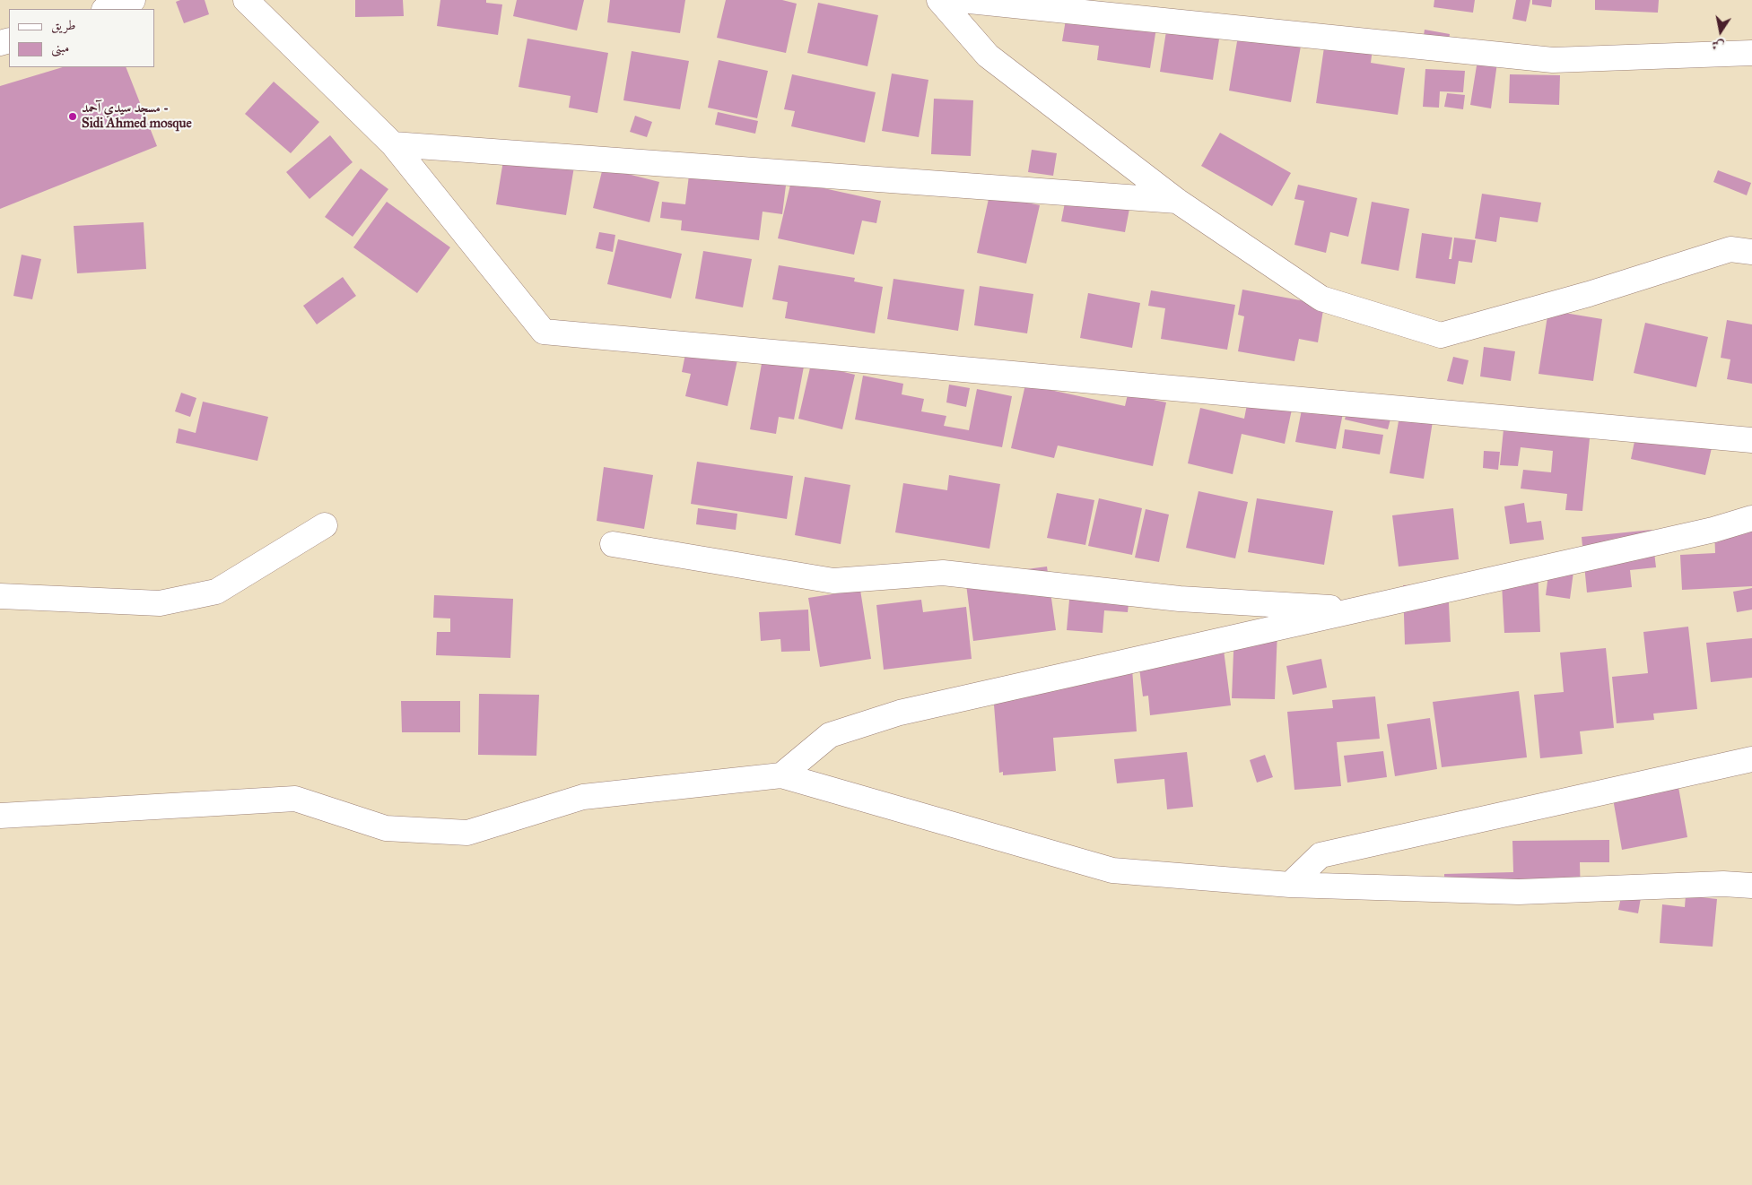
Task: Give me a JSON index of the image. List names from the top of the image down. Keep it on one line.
{"places":["مسجد سيدي آحمد - Sidi Ahmed mosque"],"legend":["طريق","مبنى"],"north":"bottom"}
